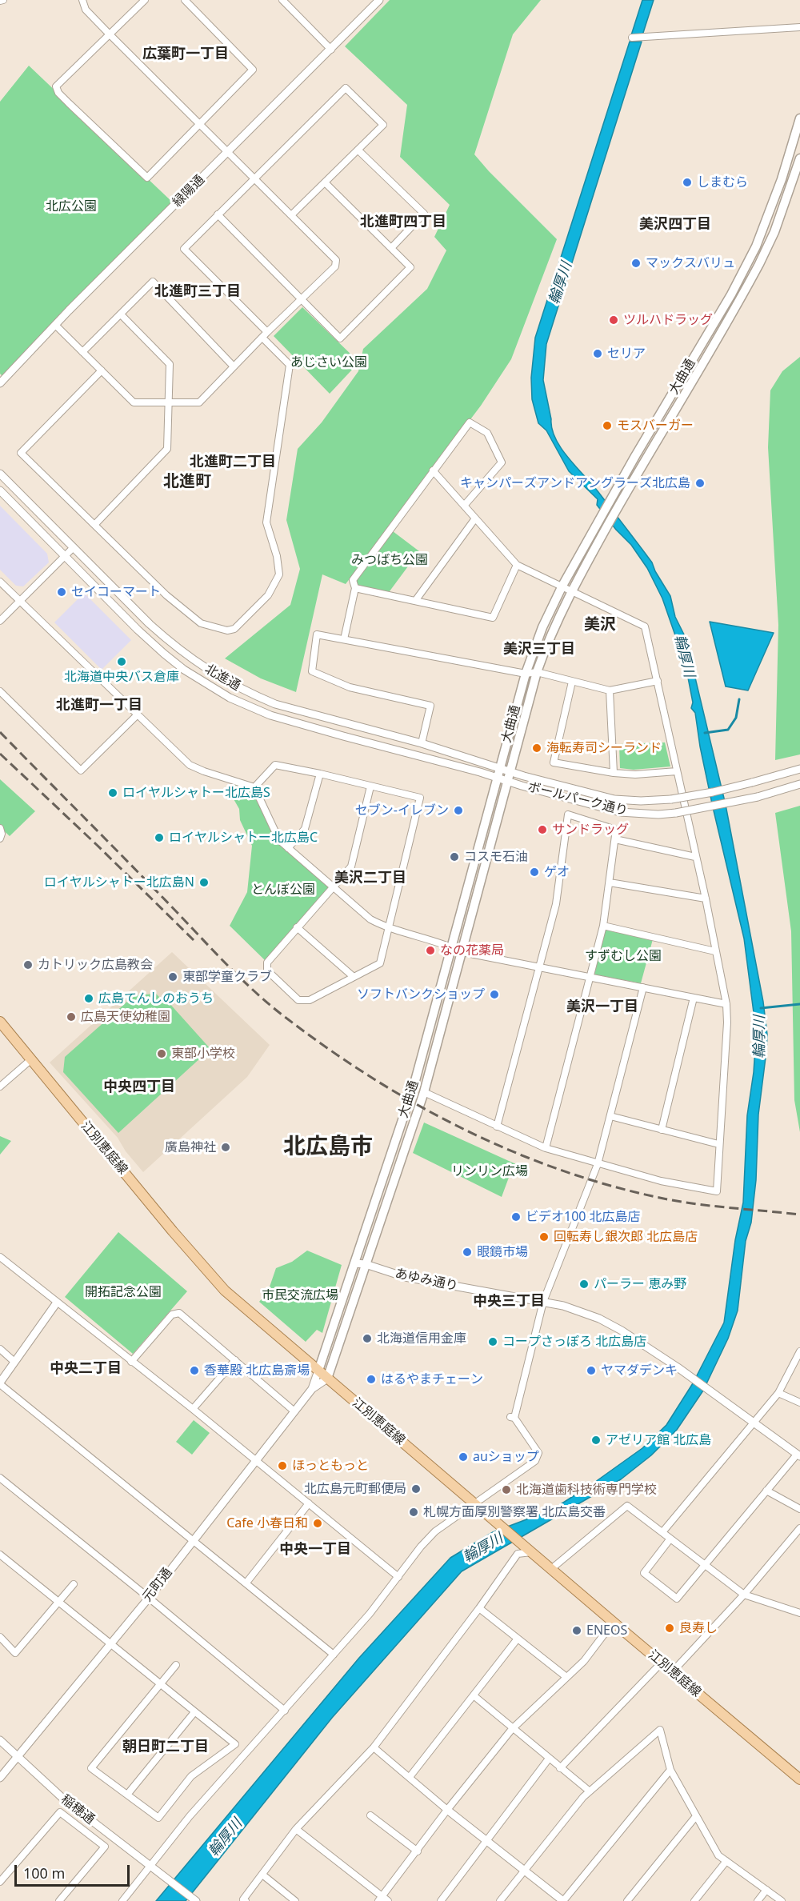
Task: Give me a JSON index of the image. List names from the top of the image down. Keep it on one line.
{"streets":{"main road":["大曲通","江別恵庭線"],"street":["緑陽通","北進通","ボールパーク通り","あゆみ通り","元町通","稲穂通"]},"crossings":[["大曲通","北進通"],["大曲通","ボールパーク通り"],["大曲通","江別恵庭線"],["大曲通","あゆみ通り"],["北進通","ボールパーク通り"],["元町通","稲穂通"]],"districts":["広葉町一丁目","北進町四丁目","美沢四丁目","北進町三丁目","北進町二丁目","北進町","美沢","美沢三丁目","北進町一丁目","美沢二丁目","美沢一丁目","中央四丁目","北広島市","中央三丁目","中央二丁目","中央一丁目","朝日町二丁目"],"water":["輪厚川"],"parks":["北広公園","あじさい公園","みつばち公園","とんぼ公園","すずむし公園","リンリン広場","開拓記念公園","市民交流広場"],"places":["しまむら","マックスバリュ","ツルハドラッグ","セリア","モスバーガー","キャンパーズアンドアングラーズ北広島","セイコーマート","北海道中央バス倉庫","海転寿司シーランド","ロイヤルシャトー北広島S","セブン-イレブン","サンドラッグ","ロイヤルシャトー北広島C","コスモ石油","ゲオ","ロイヤルシャトー北広島N","なの花薬局","カトリック広島教会","東部学童クラブ","ソフトバンクショップ","広島てんしのおうち","広島天使幼稚園","東部小学校","廣島神社","ビデオ100 北広島店","回転寿し銀次郎 北広島店","眼鏡市場","パーラー 恵み野","北海道信用金庫","コープさっぽろ 北広島店","香華殿 北広島斎場","ヤマダデンキ","はるやまチェーン","アゼリア館 北広島","auショップ","ほっともっと","北広島元町郵便局","北海道歯科技術専門学校","札幌方面厚別警察署 北広島交番","Cafe 小春日和","良寿し","ENEOS"],"scale_bar":"100 m"}
